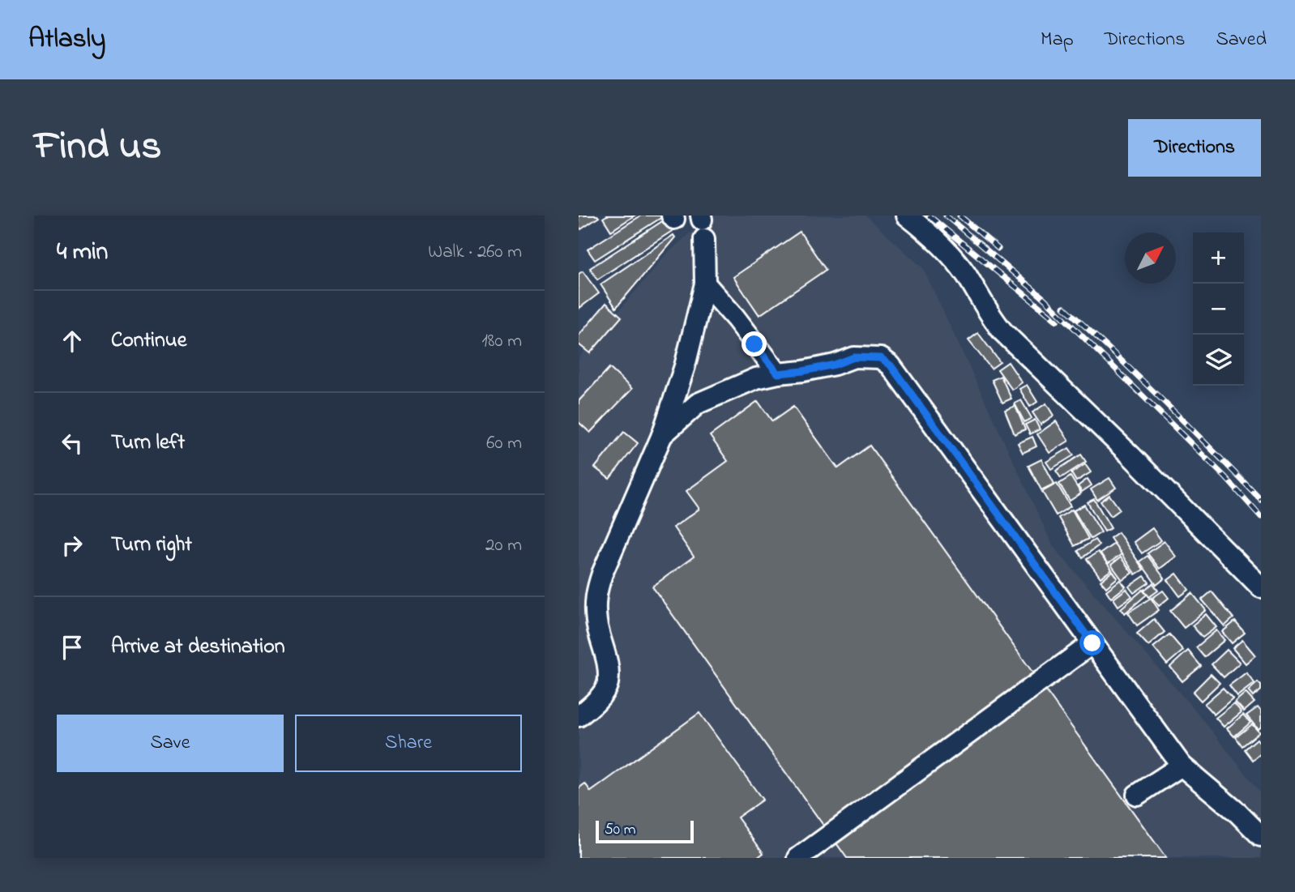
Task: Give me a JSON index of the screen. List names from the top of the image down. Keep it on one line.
{"scale_bar":"50 m","north":"top right","page":{"header":"Atlasly","nav":["Map","Directions","Saved"],"title":"Find us","buttons":["Directions",["Save","Share"]],"heading":["4 min","Walk · 260 m"],"map_buttons":["+","−"],"list":[["Continue","180 m"],["Turn left","60 m"],["Turn right","20 m"],"Arrive at destination"],"scale":"50 m"}}
